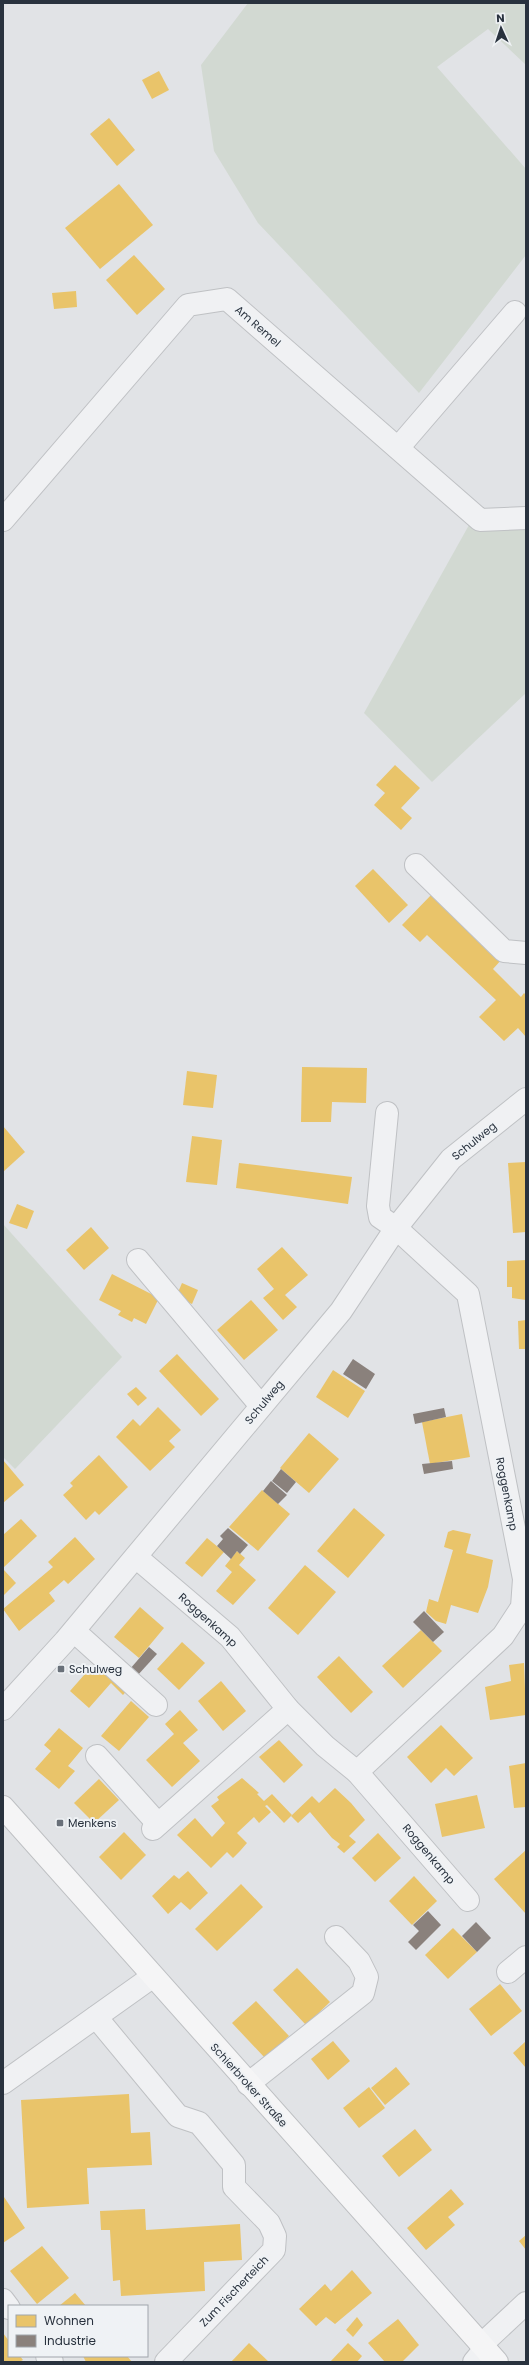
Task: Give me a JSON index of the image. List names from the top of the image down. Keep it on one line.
{"streets":{"main road":["Schierbroker Straße"],"street":["Am Remel","Schulweg","Roggenkamp","Zum Fischerteich"]},"crossings":[["Schulweg","Roggenkamp"]],"places":{"transit":["Schulweg","Menkens"]},"legend":["Wohnen","Industrie"],"north":"top"}
